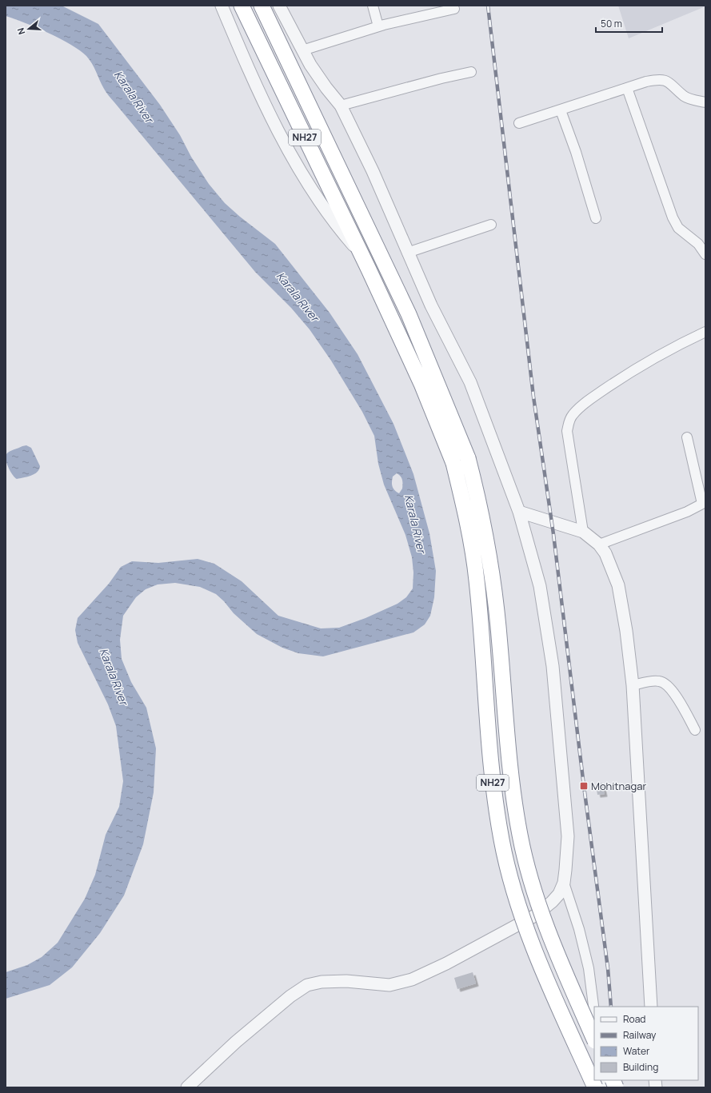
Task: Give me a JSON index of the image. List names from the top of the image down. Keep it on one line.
{"streets":{"highway":["NH27"]},"water":["Karala River"],"places":{"transit":["Mohitnagar"]},"legend":["Road","Railway","Water","Building"],"scale_bar":"50 m","north":"left"}
